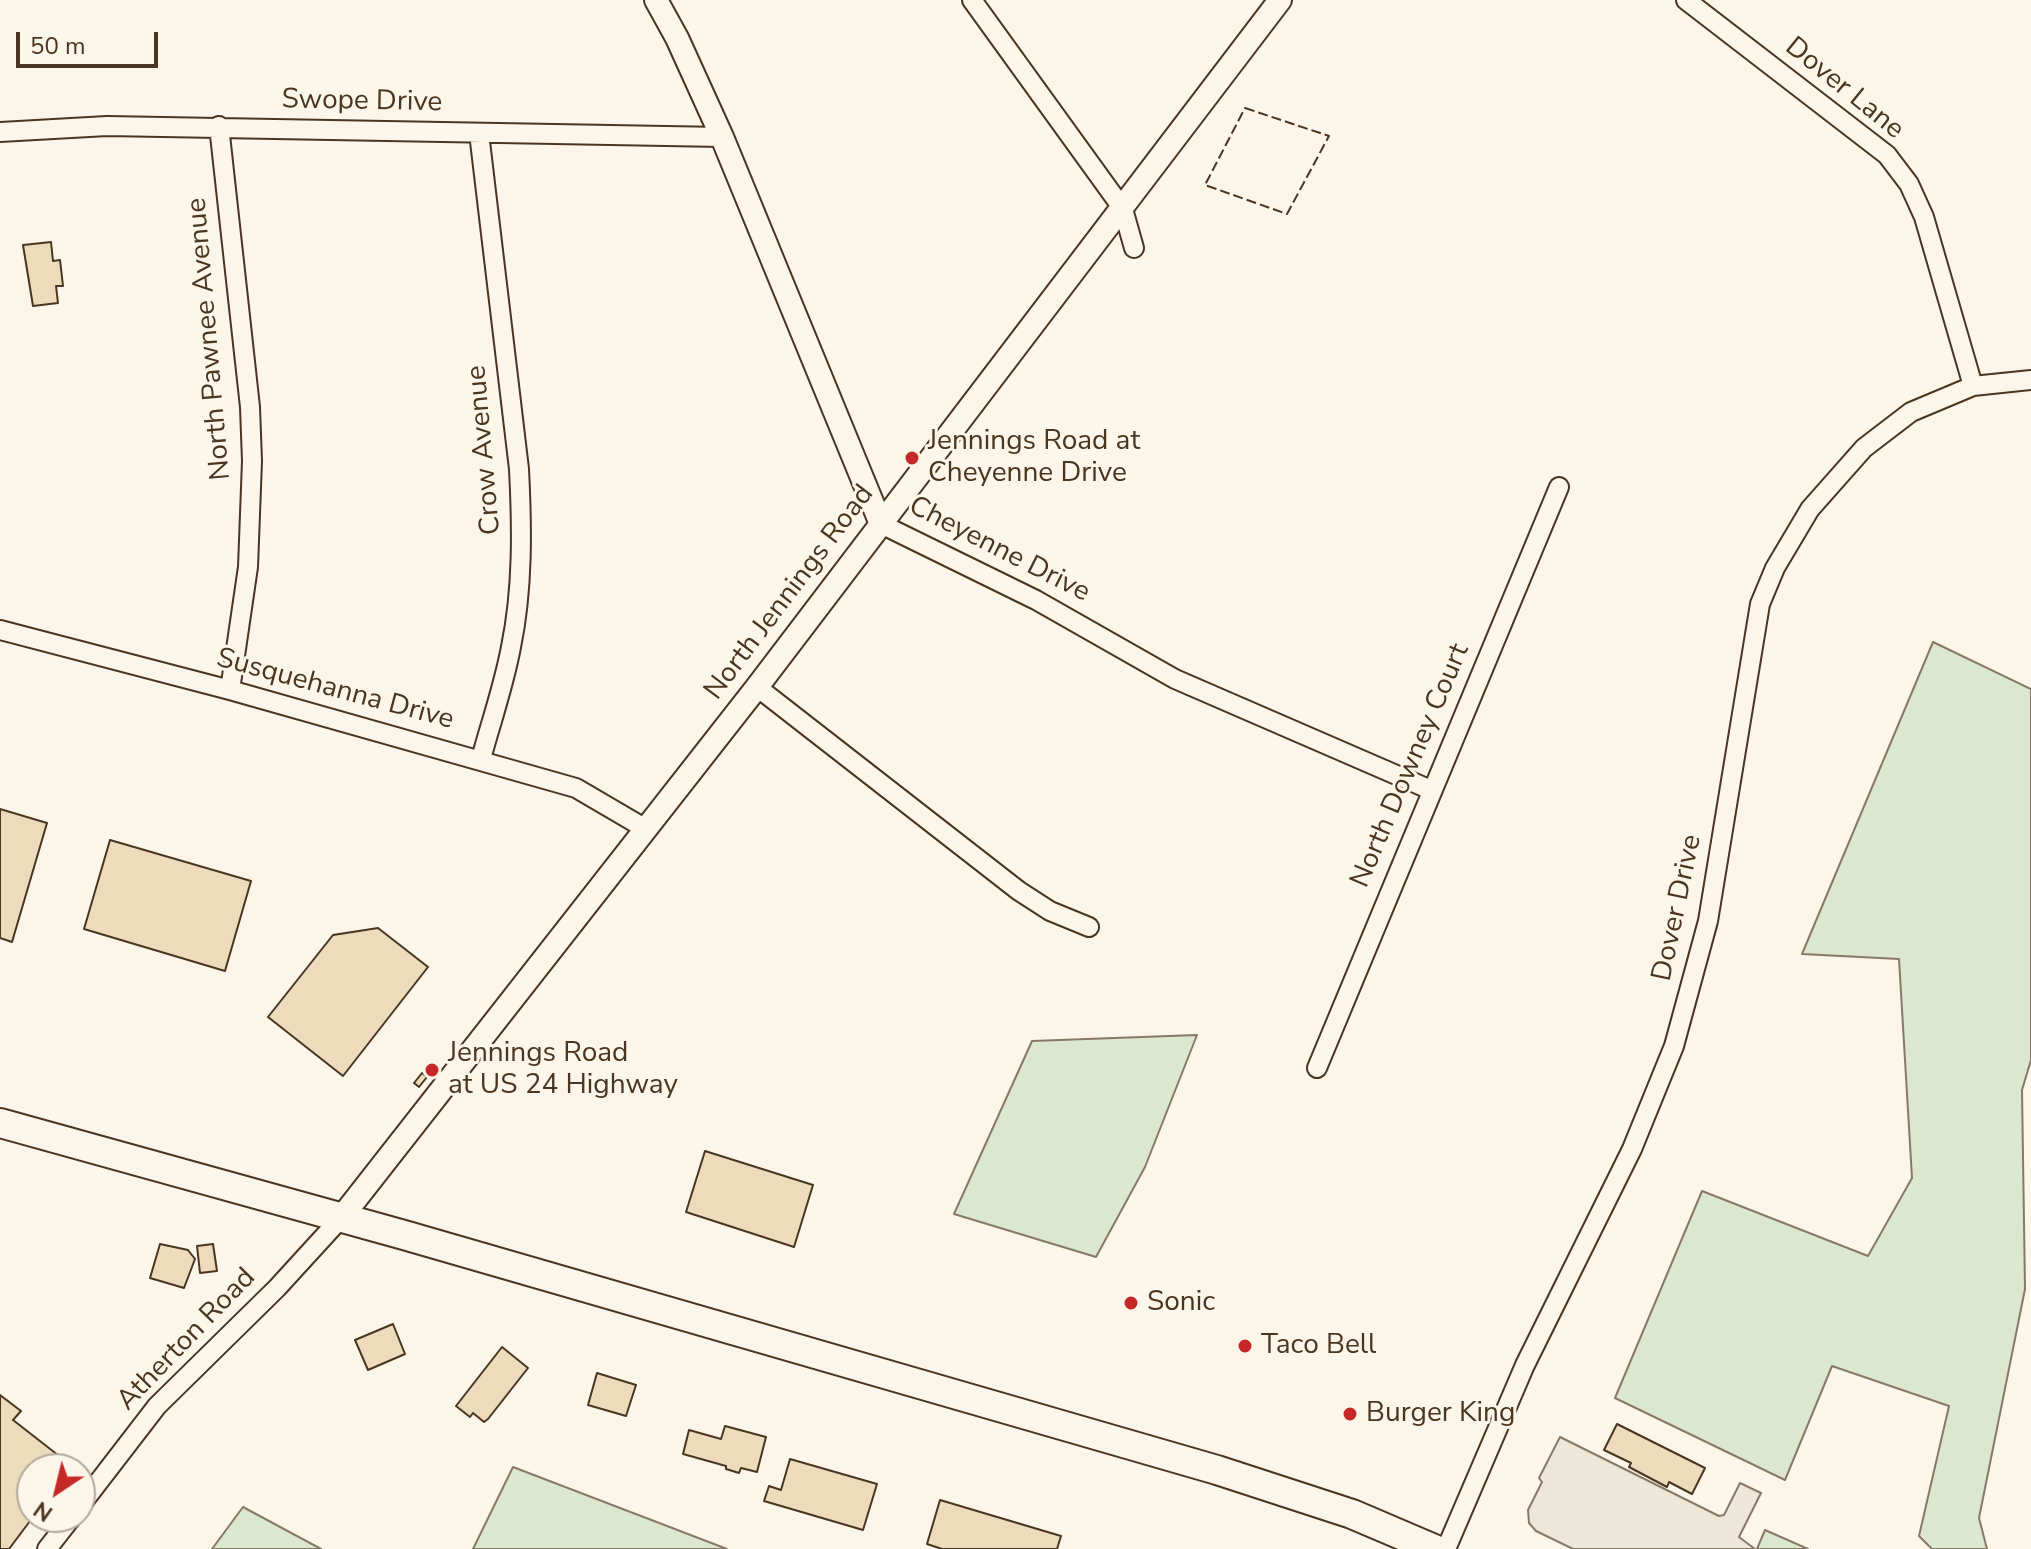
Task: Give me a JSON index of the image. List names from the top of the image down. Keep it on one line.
{"streets":{"street":["Dover Lane","Swope Drive","North Pawnee Avenue","Crow Avenue","Cheyenne Drive","North Jennings Road","Susquehanna Drive","North Downey Court","Dover Drive","Atherton Road"]},"crossings":[["Dover Lane","Dover Drive"],["Swope Drive","North Pawnee Avenue"],["Swope Drive","Crow Avenue"],["Swope Drive","Cheyenne Drive"],["North Pawnee Avenue","Susquehanna Drive"],["Crow Avenue","Susquehanna Drive"],["Cheyenne Drive","North Jennings Road"],["Cheyenne Drive","North Downey Court"],["North Jennings Road","Susquehanna Drive"],["North Jennings Road","Atherton Road"]],"places":["Jennings Road at Cheyenne Drive","Jennings Road at US 24 Highway","Sonic","Taco Bell","Burger King"],"scale_bar":"50 m","north":"bottom left"}
